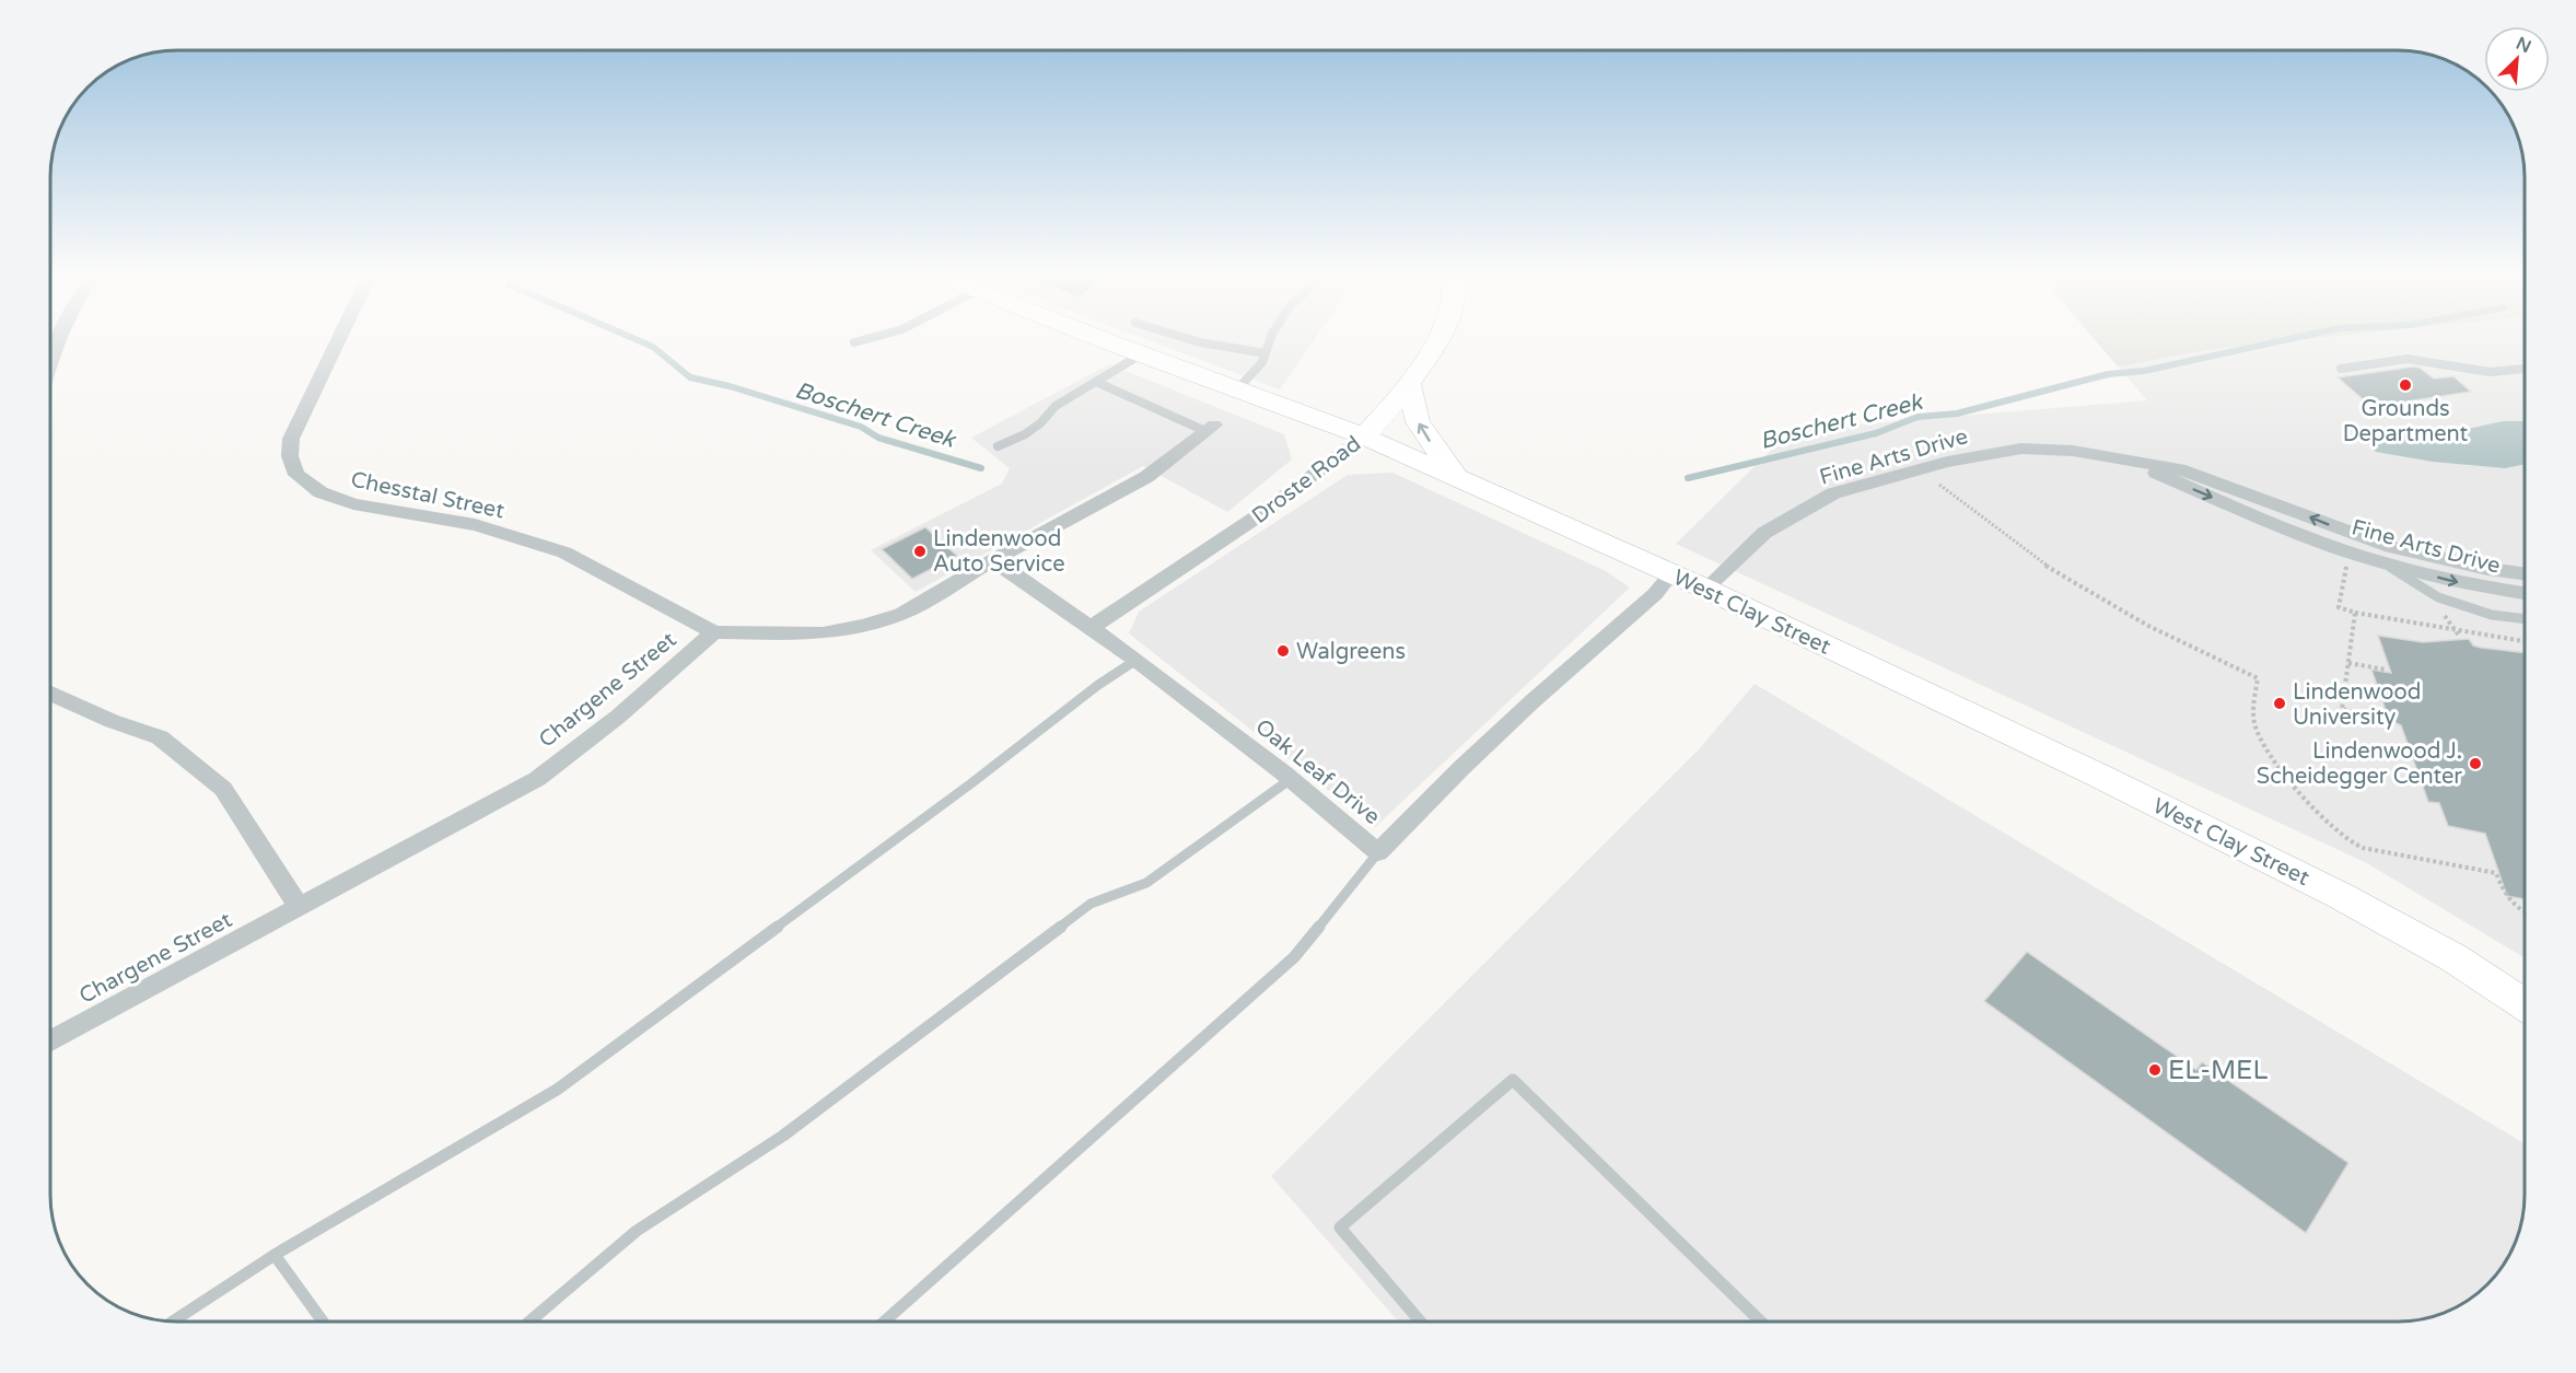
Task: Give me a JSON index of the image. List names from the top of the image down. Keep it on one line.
{"streets":{"main road":["Droste Road","West Clay Street"],"street":["Fine Arts Drive","Chesstal Street","Chargene Street","Oak Leaf Drive"]},"crossings":[["Fine Arts Drive","West Clay Street"],["Droste Road","West Clay Street"],["Droste Road","Oak Leaf Drive"],["Chesstal Street","Chargene Street"],["West Clay Street","Oak Leaf Drive"]],"water":["Boschert Creek"],"places":["Grounds Department","Lindenwood Auto Service","Walgreens","Lindenwood University","Lindenwood J. Scheidegger Center","EL-MEL"],"north":"top right"}
